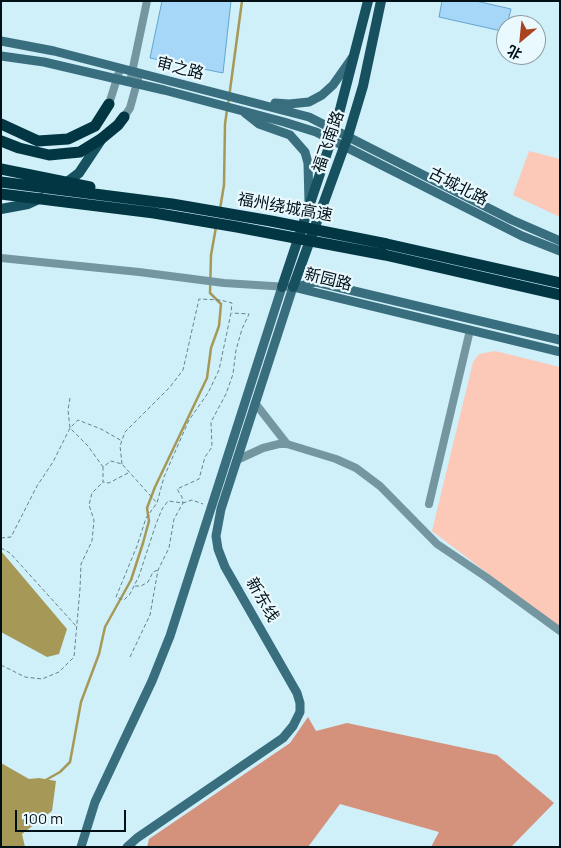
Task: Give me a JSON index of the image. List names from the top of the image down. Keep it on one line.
{"streets":{"highway":["福州绕城高速"],"main road":["审之路","福飞南路","古城北路","新园路","新东线"]},"crossings":[["审之路","福飞南路"],["审之路","古城北路"],["福飞南路","古城北路"],["福飞南路","新园路"],["福飞南路","新东线"],["新园路","新东线"]],"scale_bar":"100 m","north":"bottom left"}
